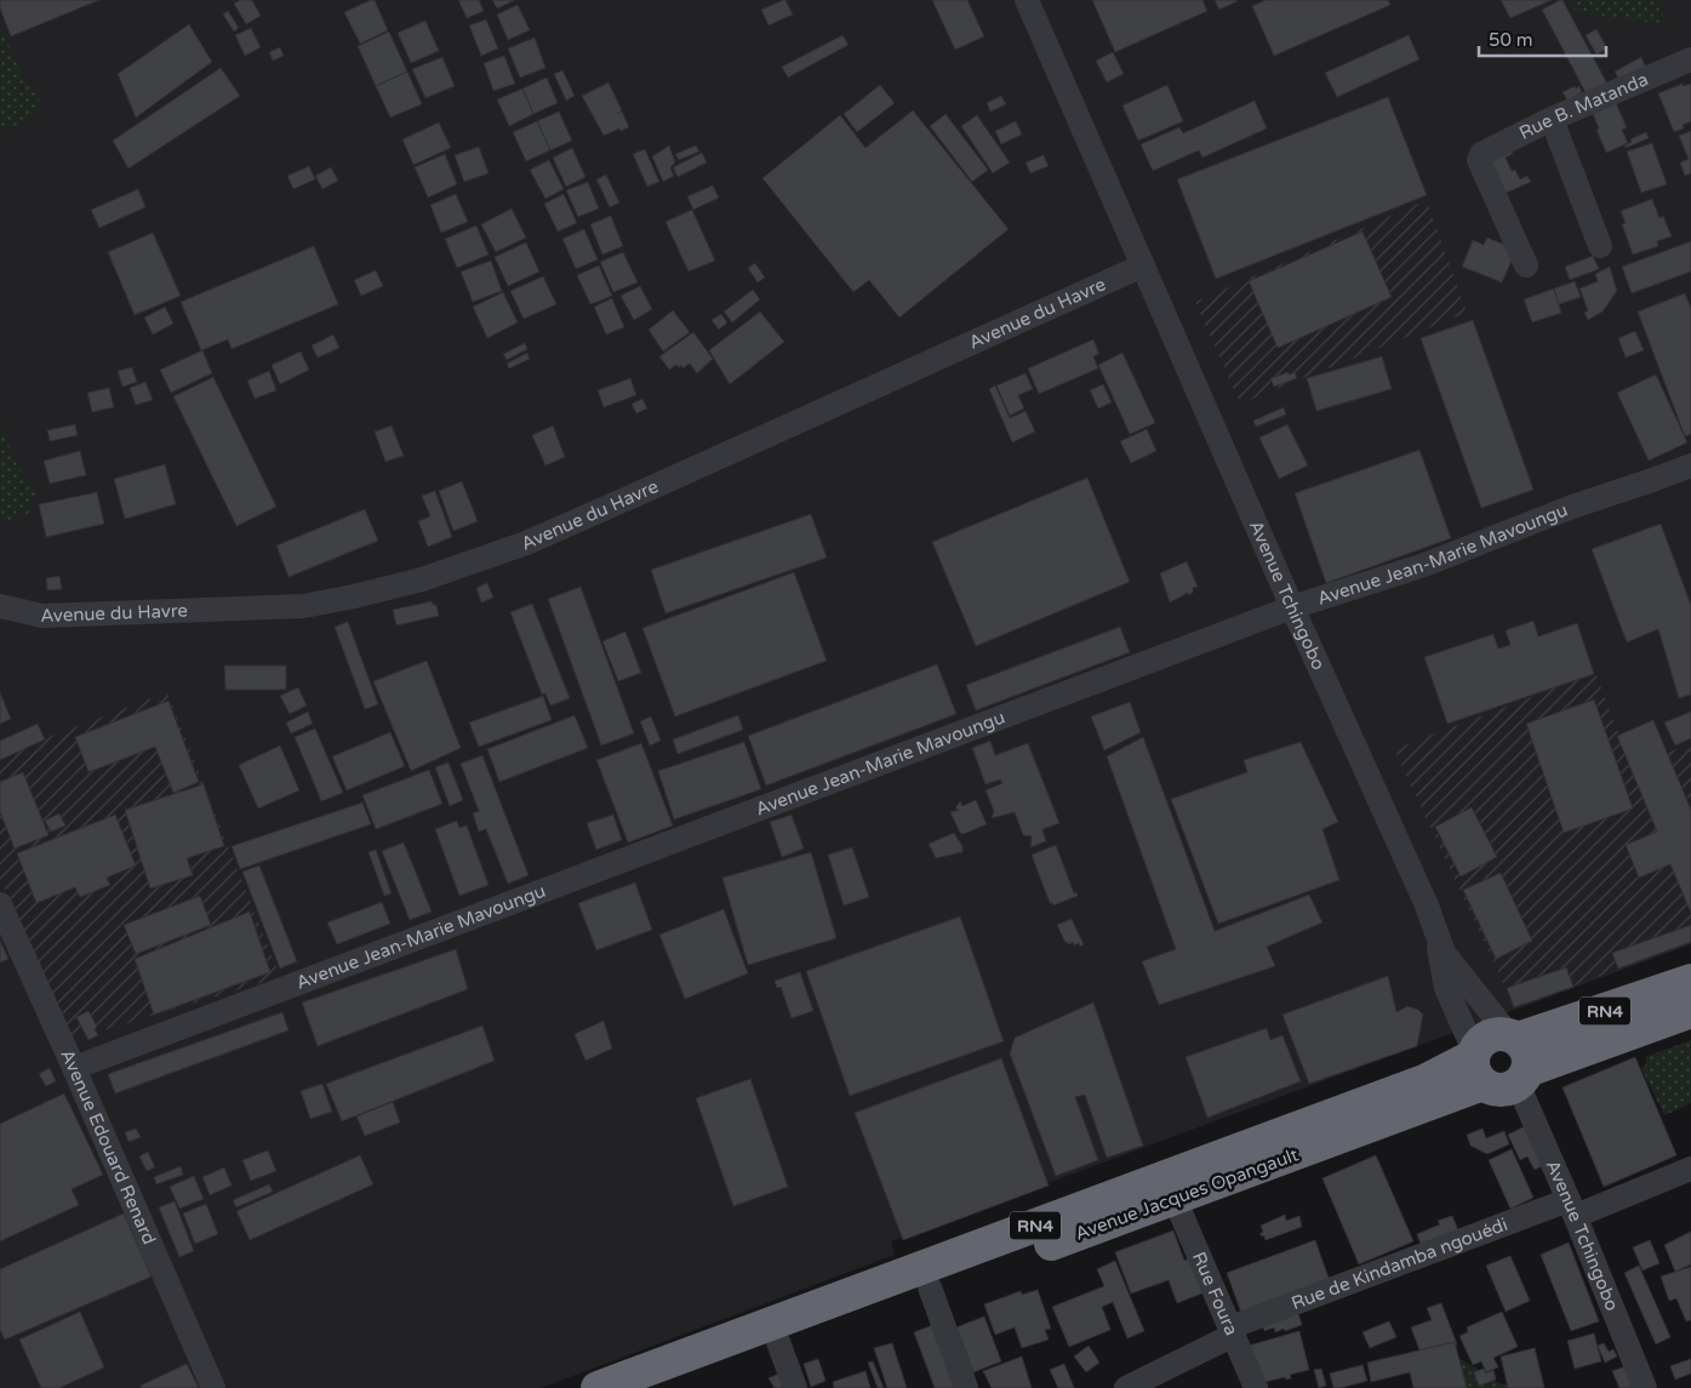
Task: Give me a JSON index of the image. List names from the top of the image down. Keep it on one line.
{"streets":{"highway":["RN4","Avenue Jacques Opangault"],"street":["Rue B. Matanda","Avenue du Havre","Avenue Jean-Marie Mavoungu","Avenue Tchingobo","Avenue Edouard Renard","Rue de Kindamba ngouédi","Rue Foura"]},"crossings":[["Avenue du Havre","Avenue Tchingobo"],["Avenue Jean-Marie Mavoungu","Avenue Tchingobo"],["Avenue Jean-Marie Mavoungu","Avenue Edouard Renard"],["Avenue Tchingobo","RN4"],["Avenue Tchingobo","Avenue Jacques Opangault"],["Avenue Tchingobo","Rue de Kindamba ngouédi"],["RN4","Avenue Jacques Opangault"],["Avenue Jacques Opangault","Rue Foura"],["Rue de Kindamba ngouédi","Rue Foura"]],"scale_bar":"50 m"}
